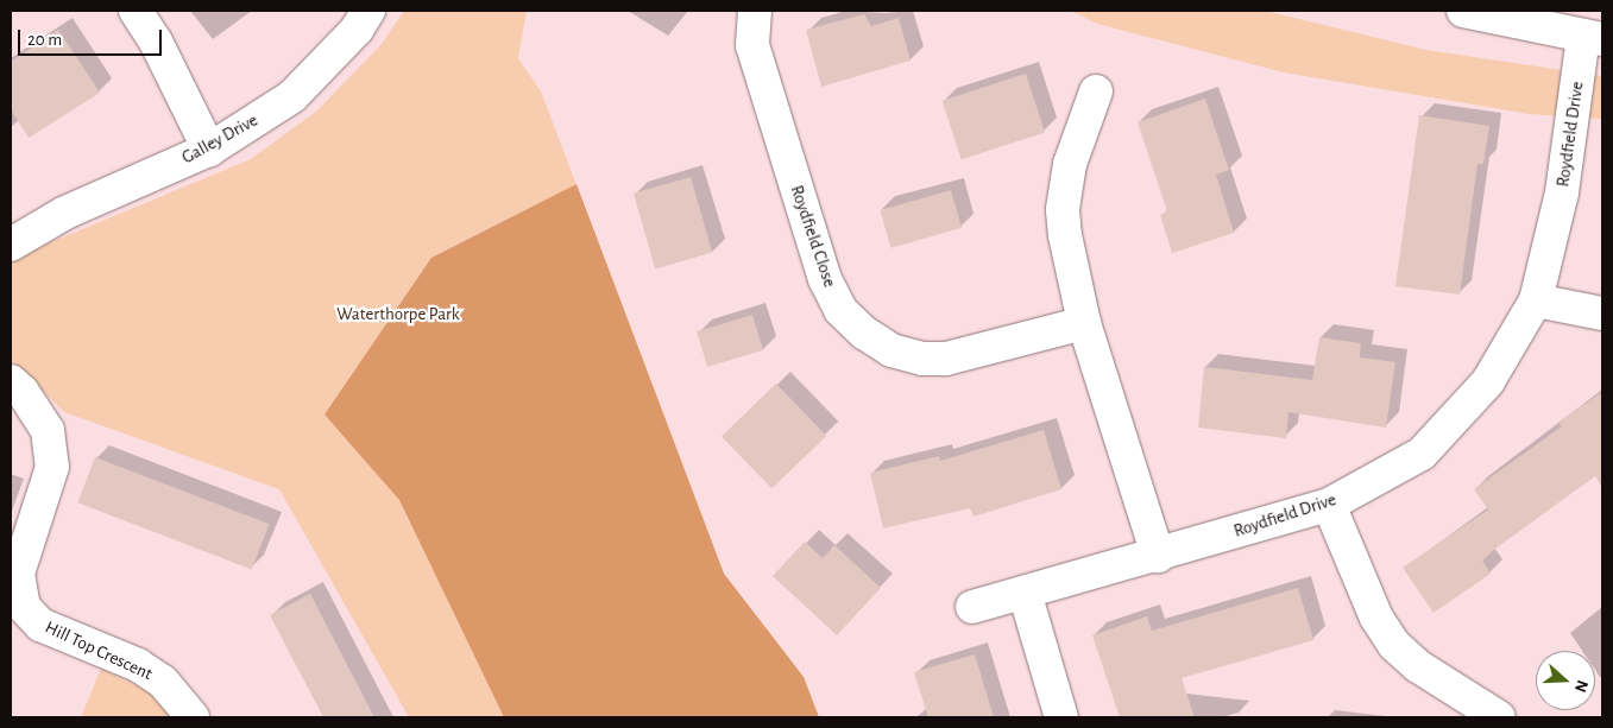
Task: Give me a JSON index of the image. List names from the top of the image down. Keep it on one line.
{"streets":{"street":["Roydfield Drive","Galley Drive","Roydfield Close","Hill Top Crescent"]},"parks":["Waterthorpe Park"],"scale_bar":"20 m","north":"right"}
